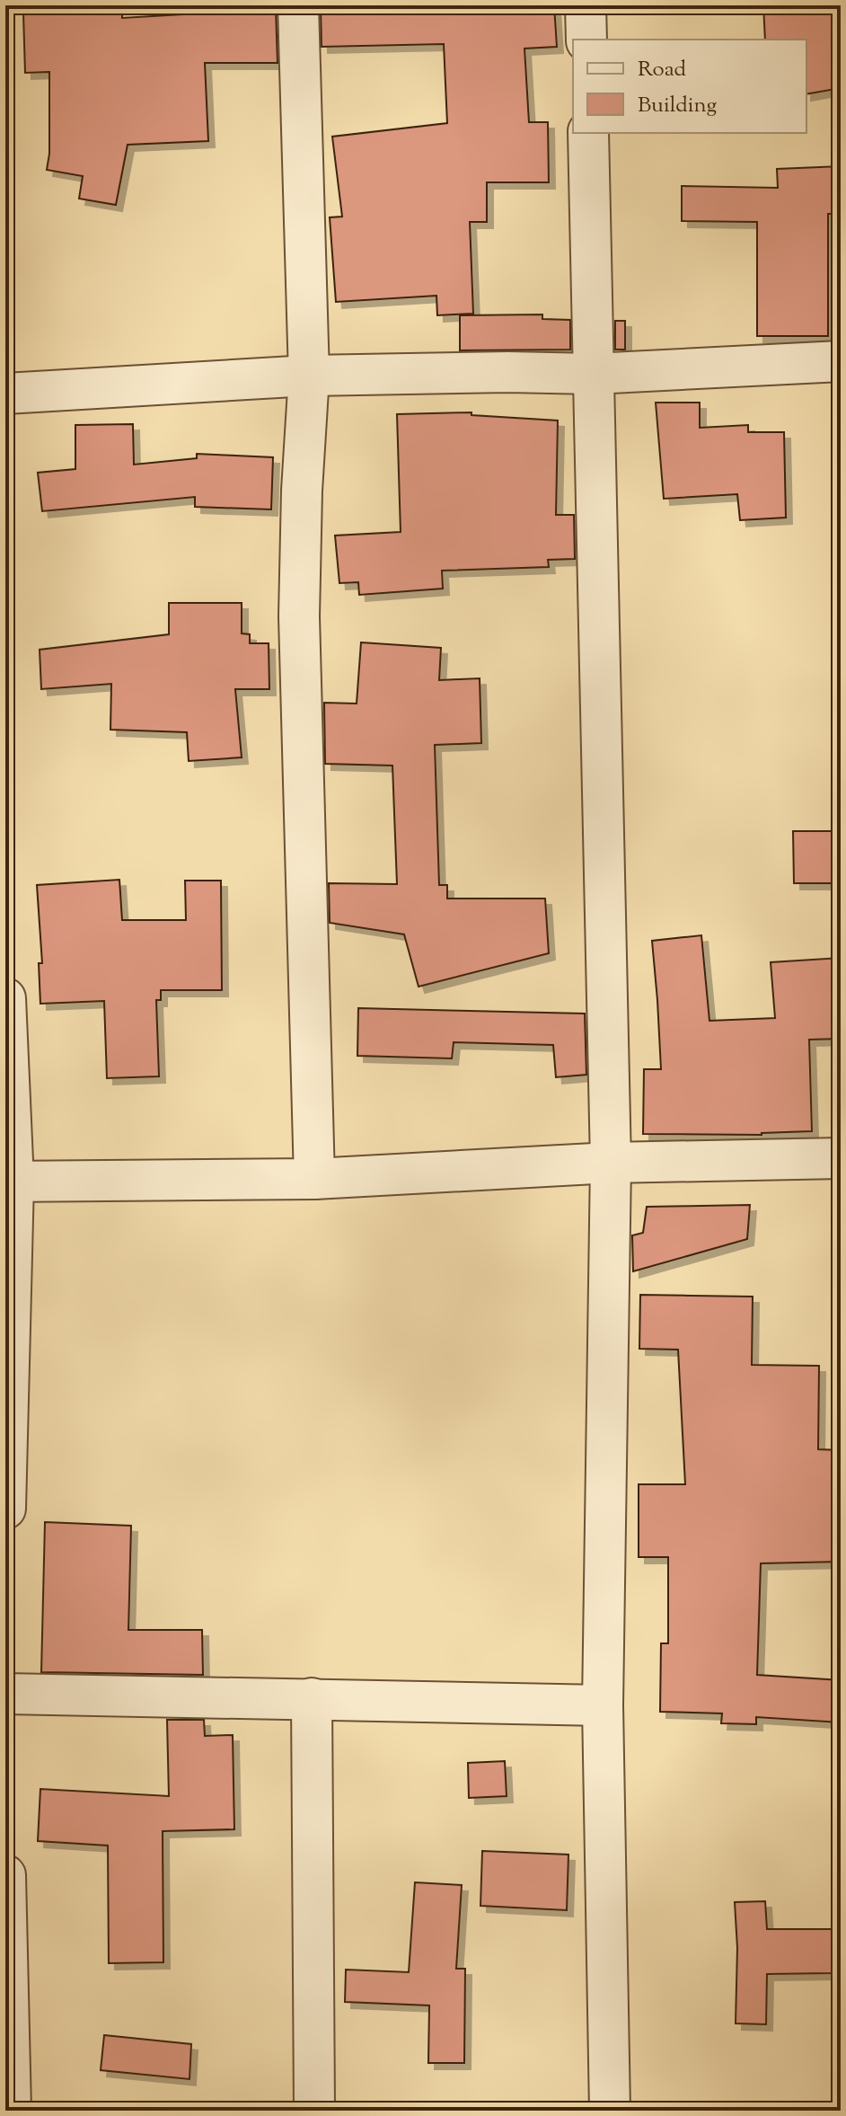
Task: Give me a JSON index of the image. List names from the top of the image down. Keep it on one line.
{"legend":["Road","Building"]}
